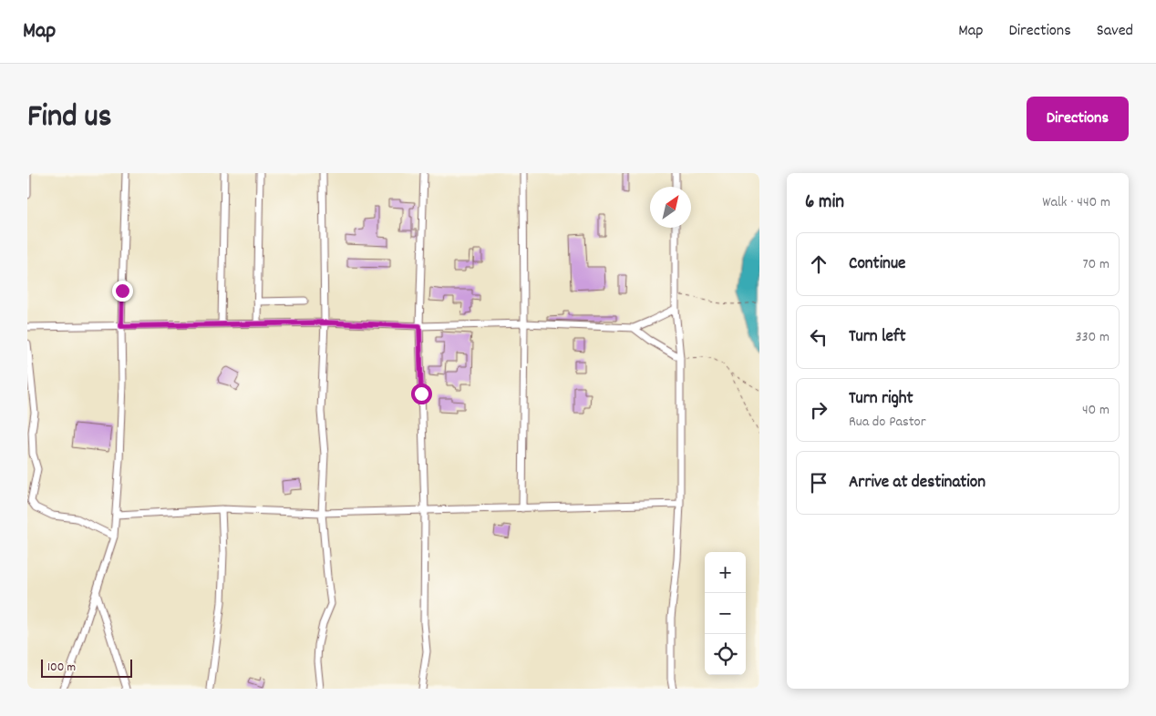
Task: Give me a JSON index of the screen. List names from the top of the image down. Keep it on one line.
{"scale_bar":"100 m","north":"top right","page":{"header":"Map","nav":["Map","Directions","Saved"],"title":"Find us","buttons":"Directions","heading":["6 min","Walk · 440 m"],"list":[["Continue","70 m"],["Turn left","330 m"],["Turn right","Rua do Pastor","40 m"],"Arrive at destination"],"map_buttons":["+","−"],"scale":"100 m"}}
